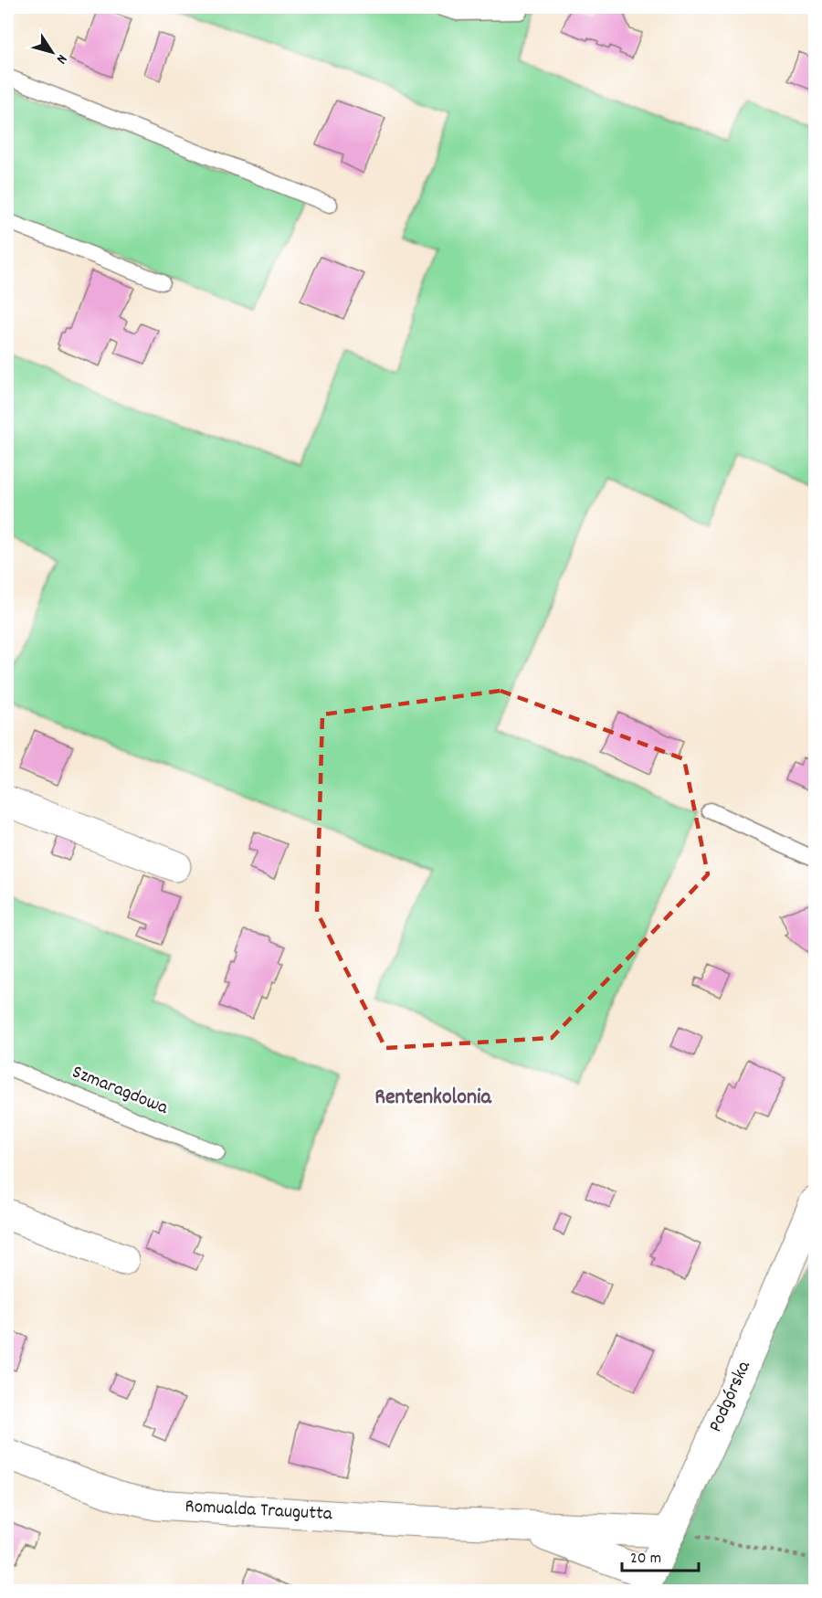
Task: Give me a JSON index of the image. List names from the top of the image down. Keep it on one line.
{"streets":{"street":["Podgórska","Romualda Traugutta"],"lane":["Szmaragdowa"]},"crossings":[["Podgórska","Romualda Traugutta"]],"districts":["Rentenkolonia"],"scale_bar":"20 m","north":"bottom right"}
